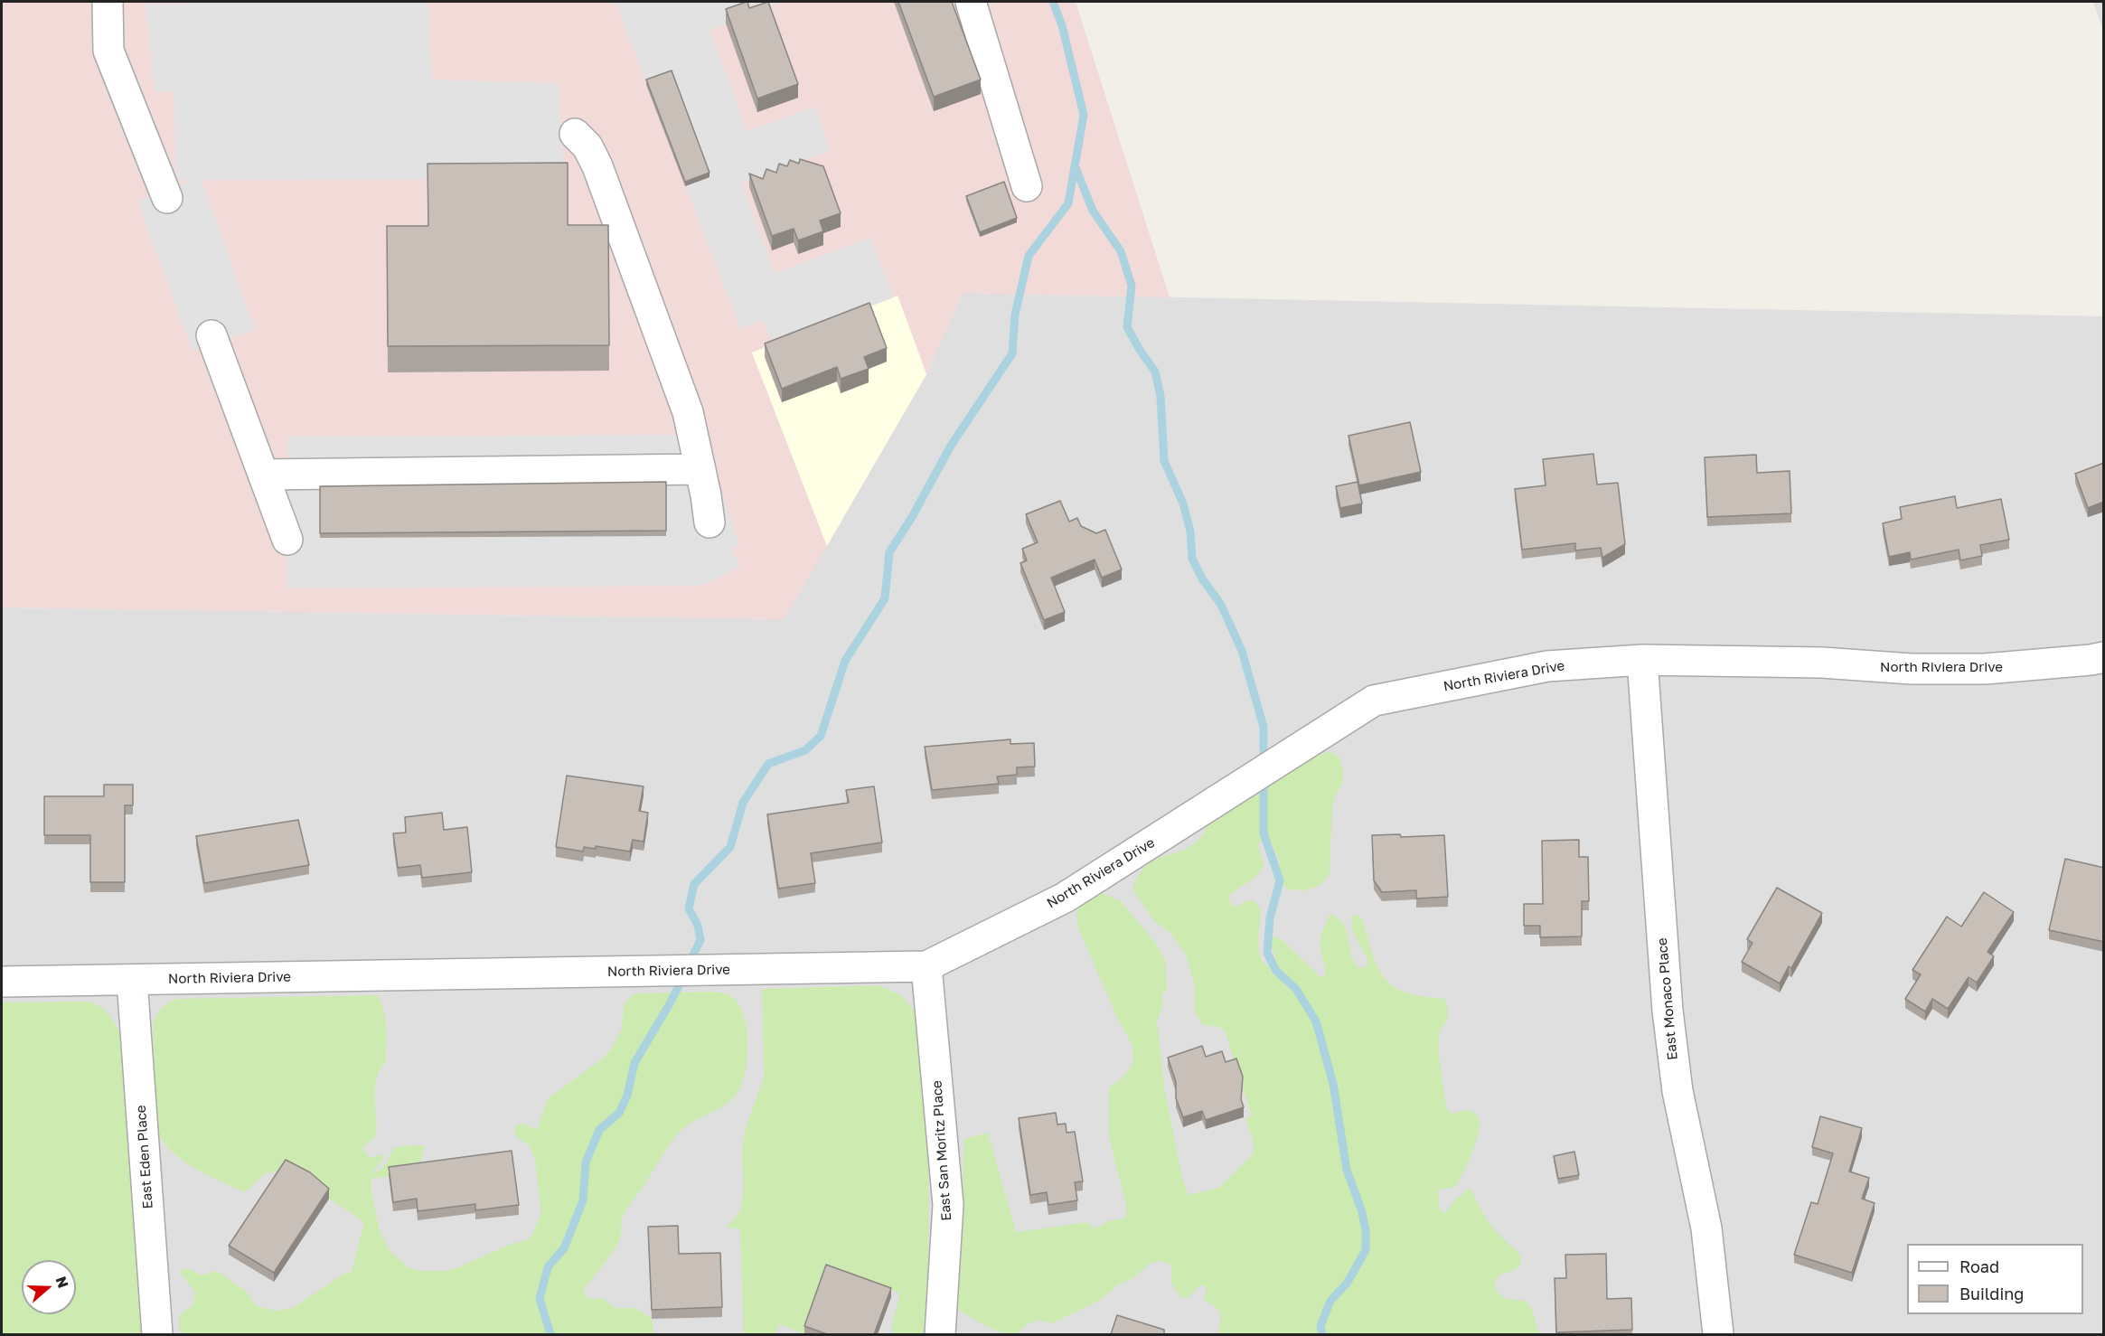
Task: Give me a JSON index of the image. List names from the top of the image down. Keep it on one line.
{"streets":{"street":["North Riviera Drive","East Monaco Place","East San Moritz Place","East Eden Place"]},"crossings":[["North Riviera Drive","East Monaco Place"],["North Riviera Drive","East San Moritz Place"],["North Riviera Drive","East Eden Place"]],"legend":["Road","Building"],"north":"right"}
